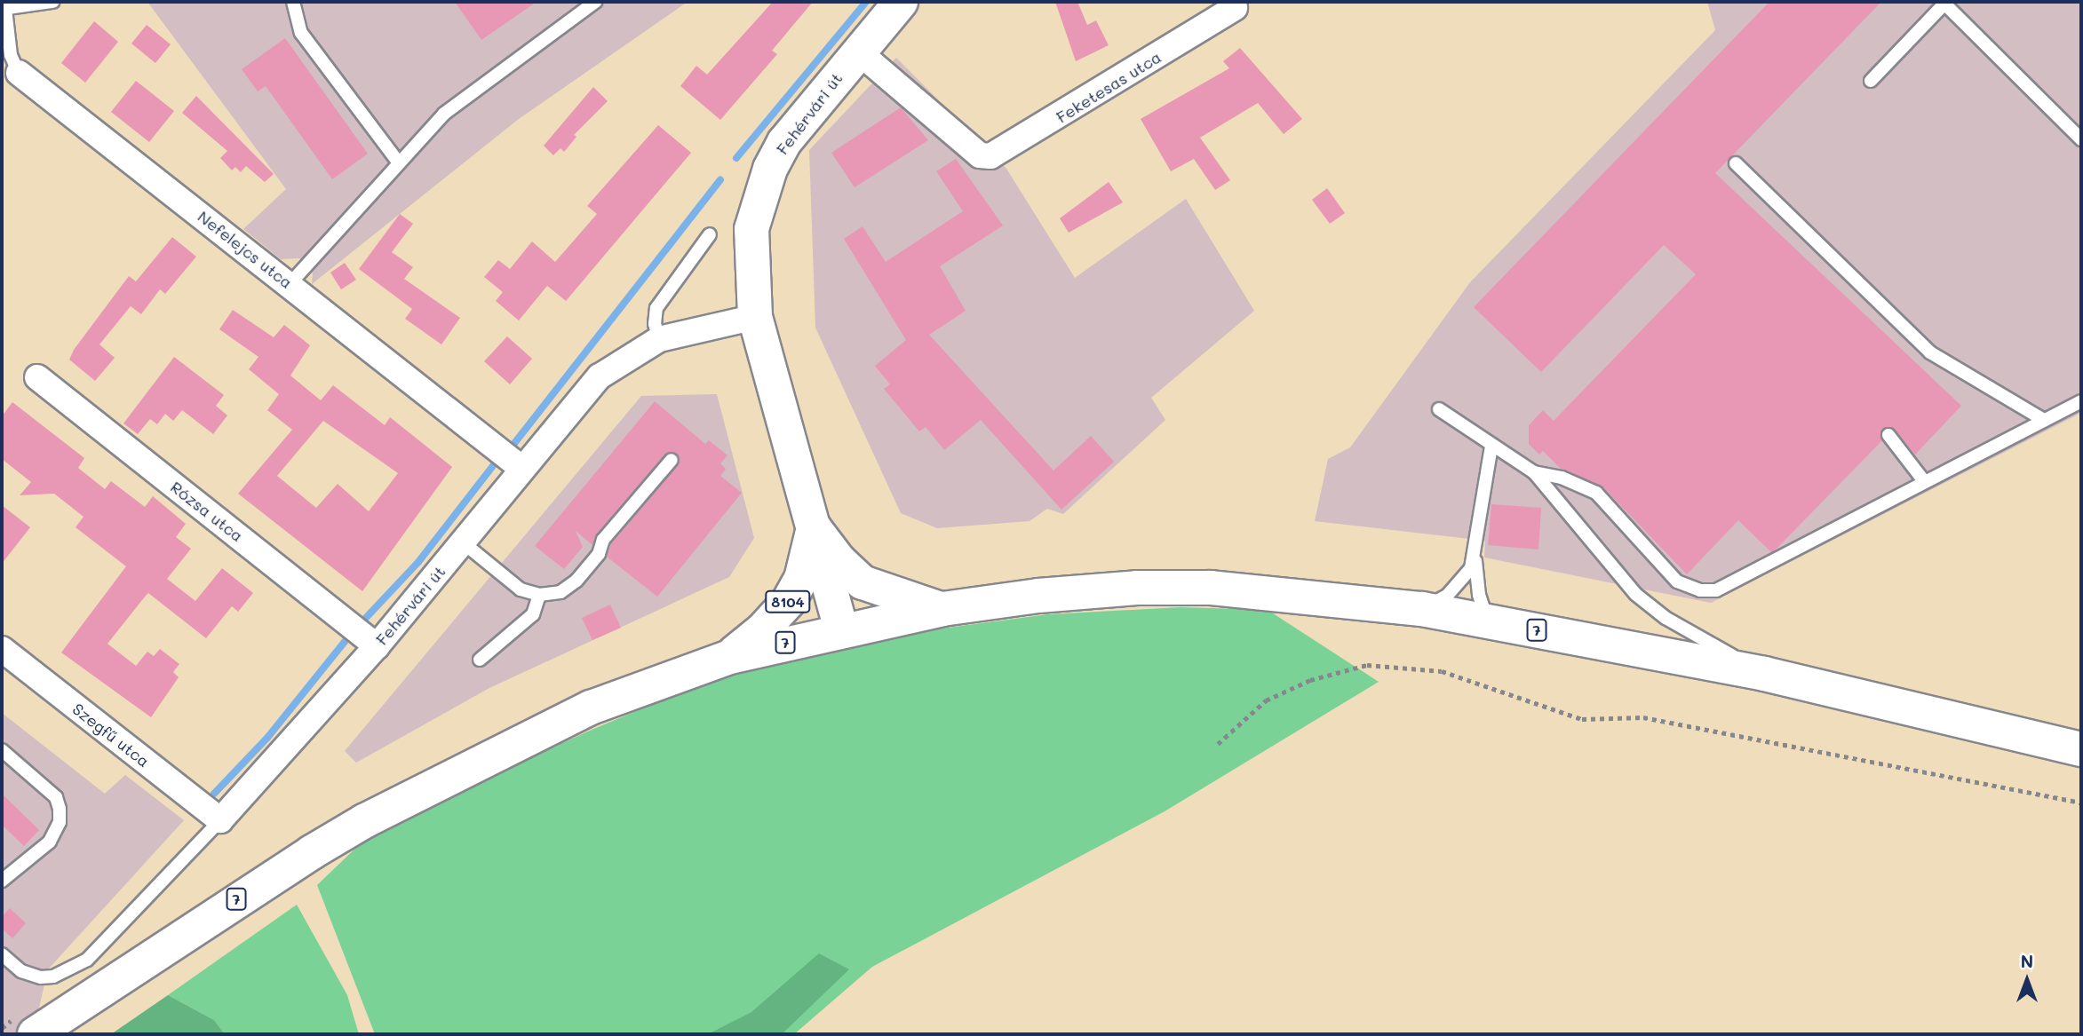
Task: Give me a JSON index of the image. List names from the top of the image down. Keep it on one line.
{"streets":{"main road":["Fehérvári út","8104","7"],"street":["Feketesas utca","Nefelejcs utca","Rózsa utca","Szegfű utca"]},"crossings":[["Feketesas utca","Fehérvári út"],["Fehérvári út","Nefelejcs utca"],["Fehérvári út","Rózsa utca"],["Fehérvári út","8104"],["Fehérvári út","7"],["Fehérvári út","Szegfű utca"],["8104","7"]],"north":"top"}
